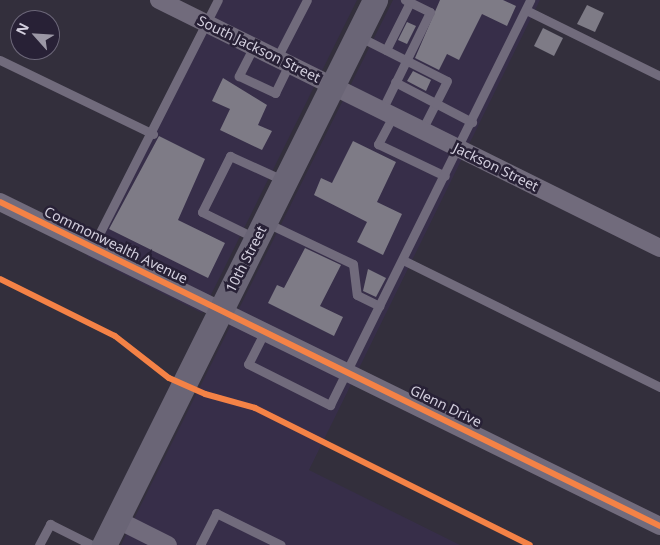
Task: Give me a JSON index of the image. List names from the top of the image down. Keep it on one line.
{"streets":{"street":["South Jackson Street","Jackson Street","Commonwealth Avenue","10th Street","Glenn Drive"]},"crossings":[["South Jackson Street","Jackson Street"],["South Jackson Street","10th Street"],["Jackson Street","10th Street"],["Commonwealth Avenue","10th Street"],["Commonwealth Avenue","Glenn Drive"],["10th Street","Glenn Drive"]],"north":"top left"}
